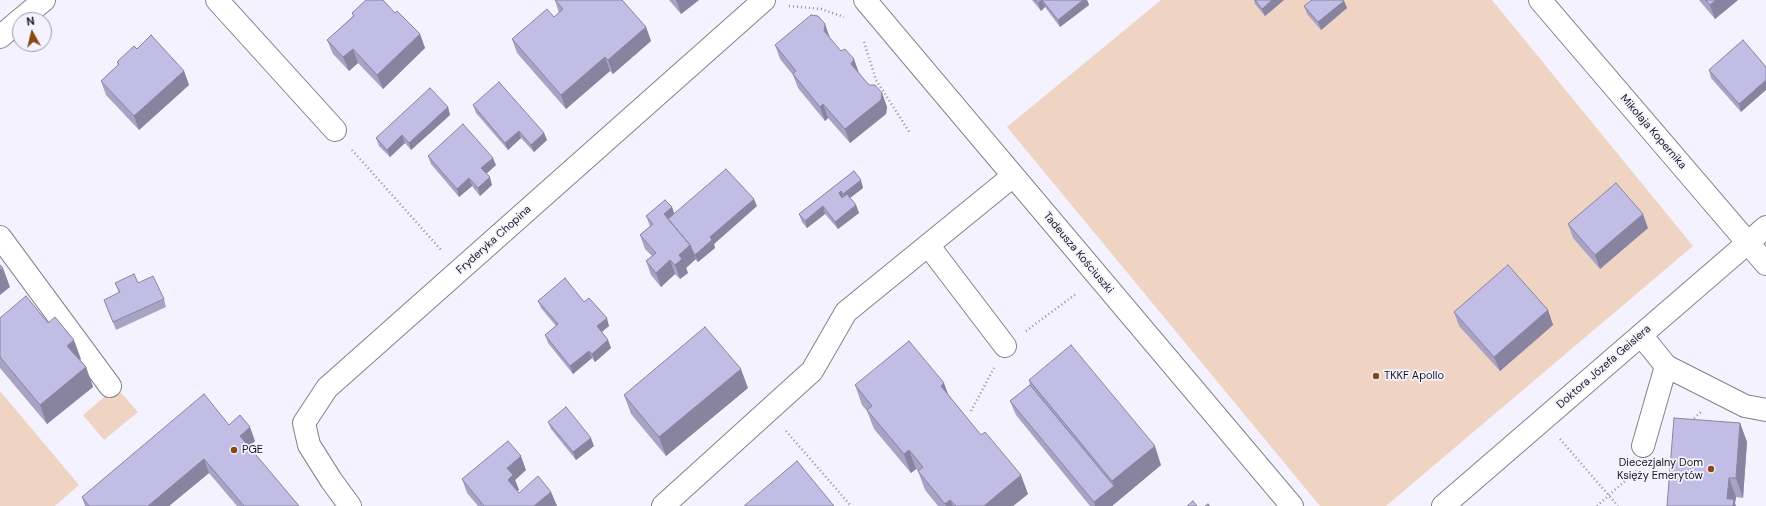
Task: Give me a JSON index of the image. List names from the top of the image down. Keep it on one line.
{"streets":{"street":["Mikołaja Kopernika","Fryderyka Chopina","Tadeusza Kościuszki","Doktora Józefa Geislera"]},"crossings":[["Mikołaja Kopernika","Doktora Józefa Geislera"]],"places":["TKKF Apollo","PGE","Diecezjalny Dom Księży Emerytów"],"north":"top"}
